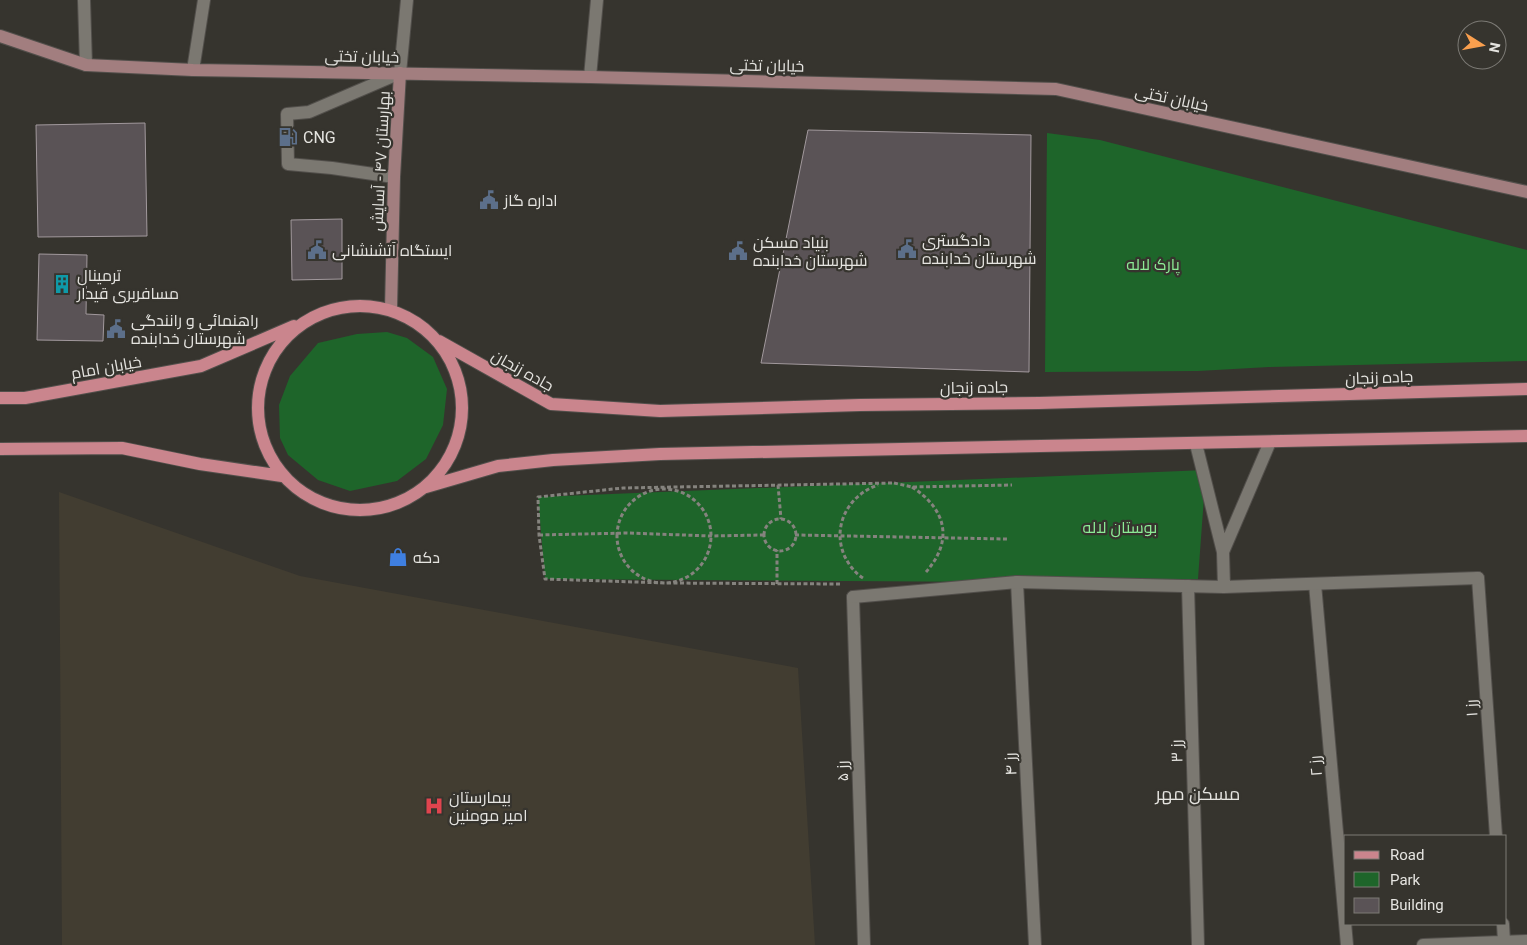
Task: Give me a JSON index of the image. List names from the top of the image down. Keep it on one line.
{"streets":{"main road":["خیابان امام","جاده زنجان"],"street":["خیابان تختی","بهارستان ۴۷ - آسایش","رز ۱","رز ۳","رز ۴","رز ۲","رز ۵"]},"crossings":[["خیابان تختی","بهارستان ۴۷ - آسایش"],["بهارستان ۴۷ - آسایش","خیابان امام"],["خیابان امام","جاده زنجان"],["رز ۱","رز ۲"],["رز ۴","رز ۵"]],"districts":["مسکن مهر"],"parks":["پارک لاله","بوستان لاله"],"places":{"fuel station":["CNG"],"public building":["اداره گاز","دادگستری شهرستان خدابنده","ایستگاه آتشنشانی","بنیاد مسکن شهرستان خدابنده","راهنمائی و رانندگی شهرستان خدابنده"],"building":["ترمینال مسافربری قیدار"],"shop":["دکه"],"hospital":["بیمارستان امیر مومنین"]},"legend":["Road","Park","Building"],"north":"right"}
